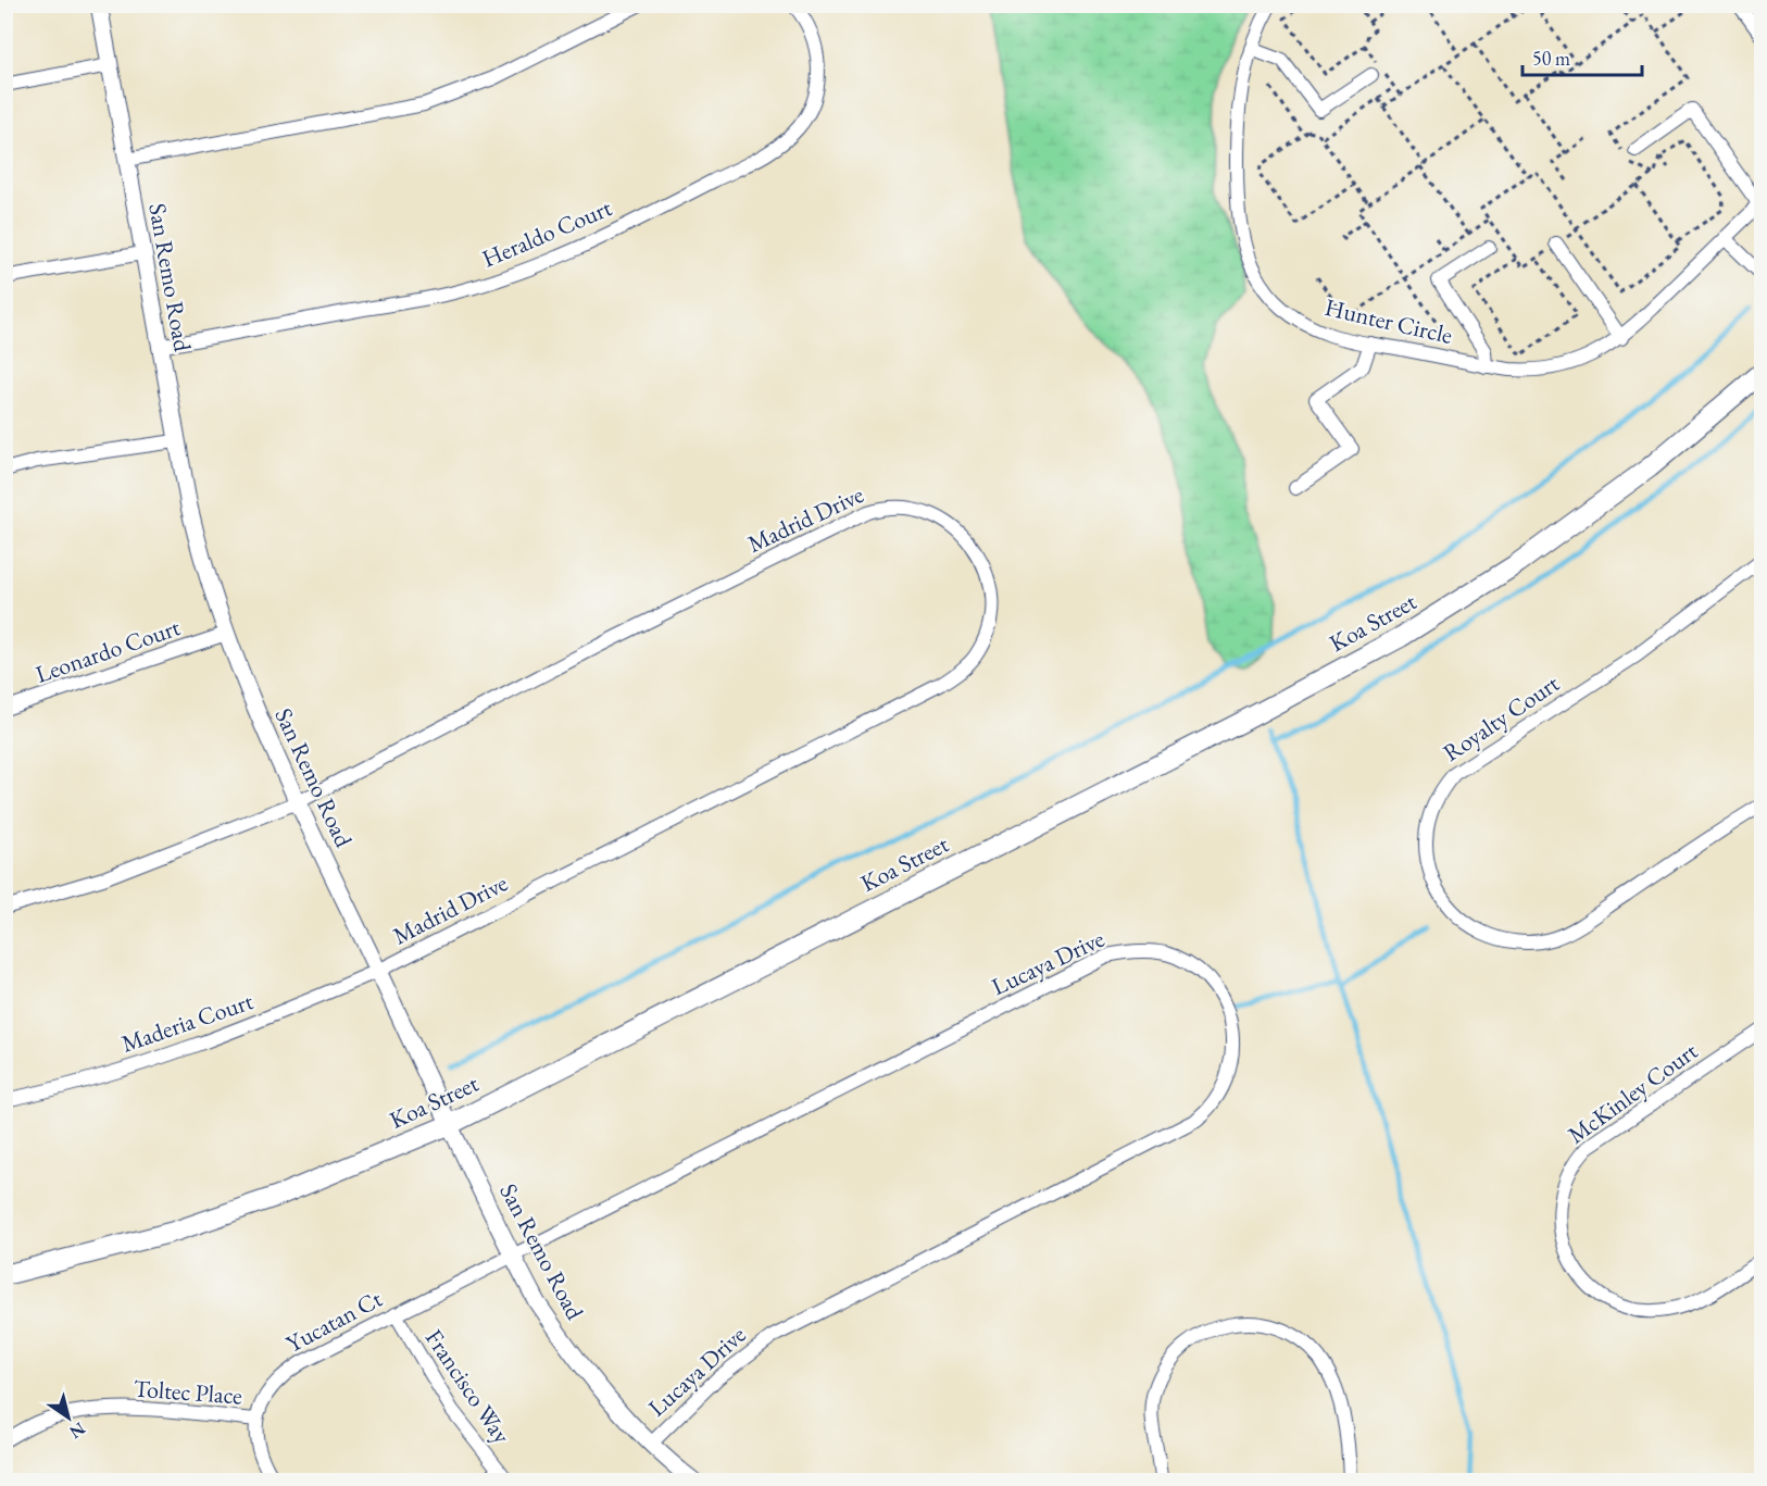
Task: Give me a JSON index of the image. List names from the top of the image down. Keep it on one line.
{"streets":{"main road":["Koa Street"],"street":["Heraldo Court","San Remo Road","Hunter Circle","Madrid Drive","Leonardo Court","Royalty Court","Lucaya Drive","Maderia Court","McKinley Court","Yucatan Ct","Francisco Way","Toltec Place"]},"crossings":[["Heraldo Court","San Remo Road"],["San Remo Road","Madrid Drive"],["San Remo Road","Koa Street"],["San Remo Road","Leonardo Court"],["San Remo Road","Lucaya Drive"],["San Remo Road","Maderia Court"],["San Remo Road","Yucatan Ct"],["Madrid Drive","Maderia Court"],["Lucaya Drive","Yucatan Ct"],["Yucatan Ct","Francisco Way"],["Yucatan Ct","Toltec Place"]],"scale_bar":"50 m","north":"bottom right"}
